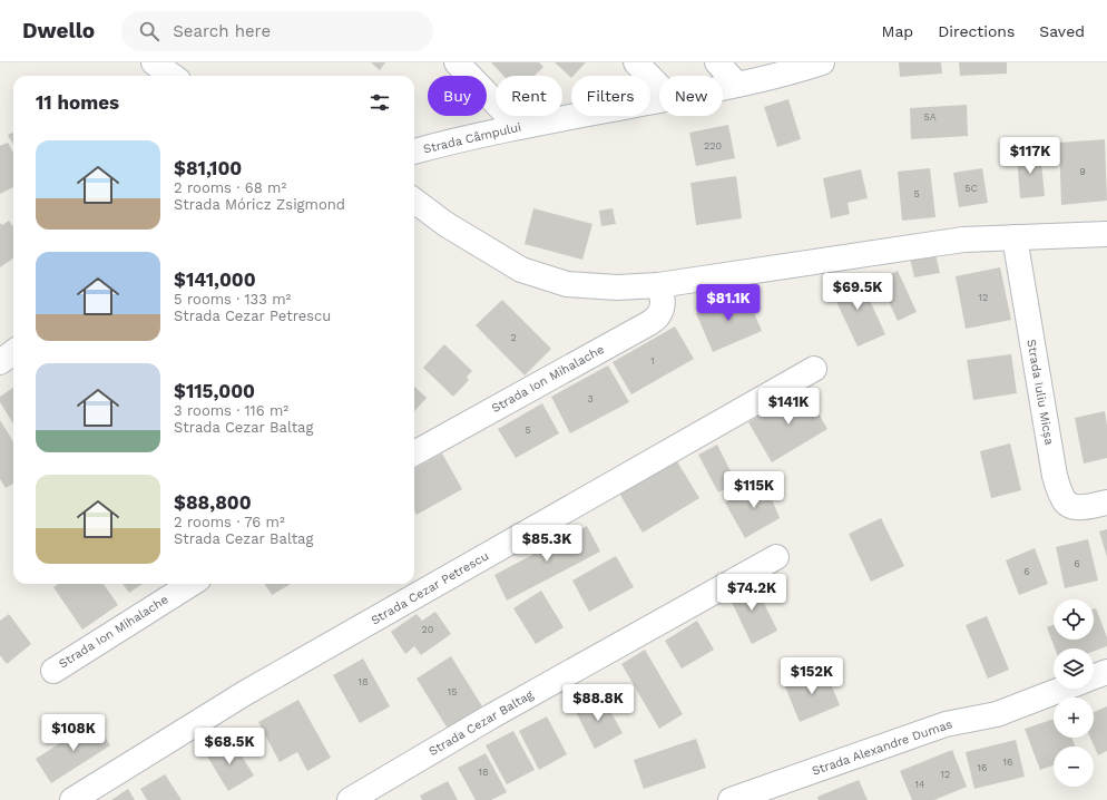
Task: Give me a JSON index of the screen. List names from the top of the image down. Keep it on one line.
{"streets":{"street":["Strada Câmpului","Strada Ion Mihalache","Strada Iuliu Micșa","Strada Cezar Petrescu","Strada Cezar Baltag","Strada Alexandre Dumas"]},"house_numbers":["5A","220","9","5C","5","12","2","1","3","5","6","6","20","18","15","16","16","18","12","14"],"page":{"header":"Dwello","search":"Search here","nav":["Map","Directions","Saved"],"chip":["Buy","Rent","Filters","New"],"heading":"11 homes","list":[{"name":"$81,100","note":"2 rooms · 68 m² · Strada Móricz Zsigmond"},{"name":"$141,000","note":"5 rooms · 133 m² · Strada Cezar Petrescu"},{"name":"$115,000","note":"3 rooms · 116 m² · Strada Cezar Baltag"},{"name":"$88,800","note":"2 rooms · 76 m² · Strada Cezar Baltag"}],"price":["$117K","$69.5K","$81.1K","$141K","$115K","$85.3K","$74.2K","$152K","$88.8K","$108K","$68.5K"],"map_buttons":["+","−"]}}
